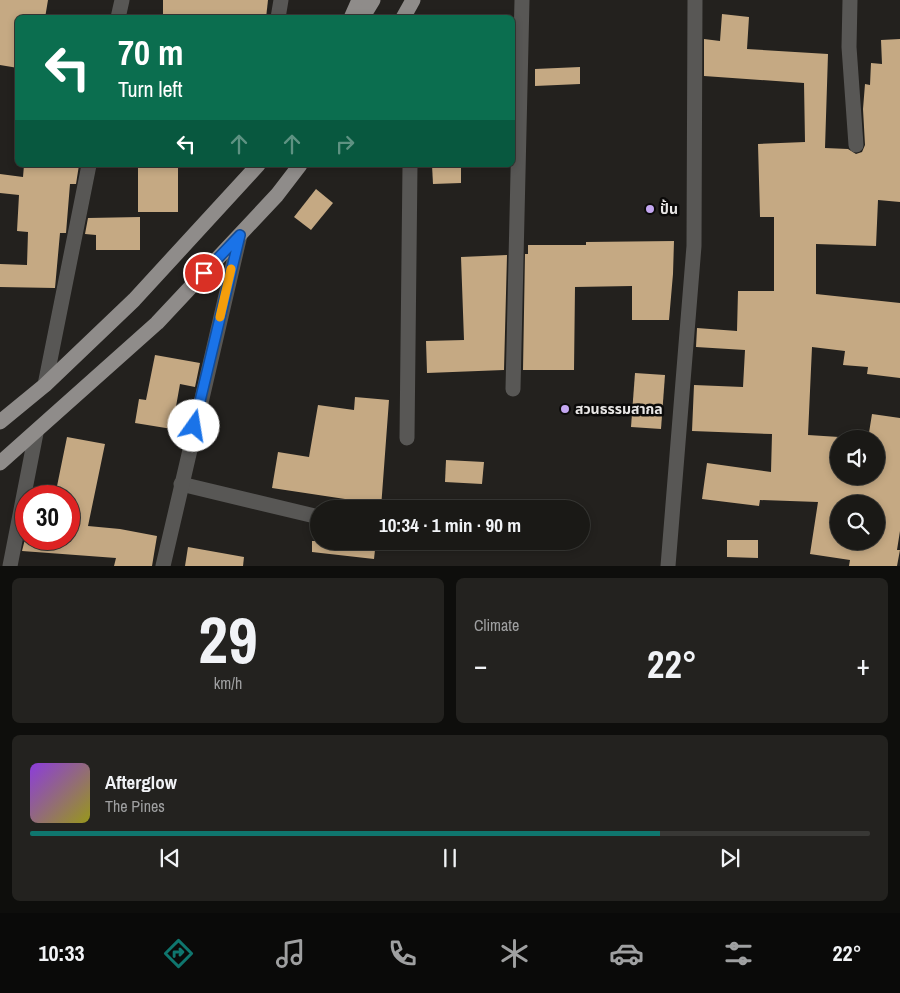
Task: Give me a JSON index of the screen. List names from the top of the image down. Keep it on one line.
{"places":["ปั้น","สวนธรรมสากล"],"page":{"turn":["70 m","Turn left"],"limit":"30","trip":"10:34 · 1 min · 90 m","tile":[["29","km/h"],"Climate"],"heat":["−","22°","+"],"song":["Afterglow","The Pines"],"tabs":["10:33","22°"]}}
